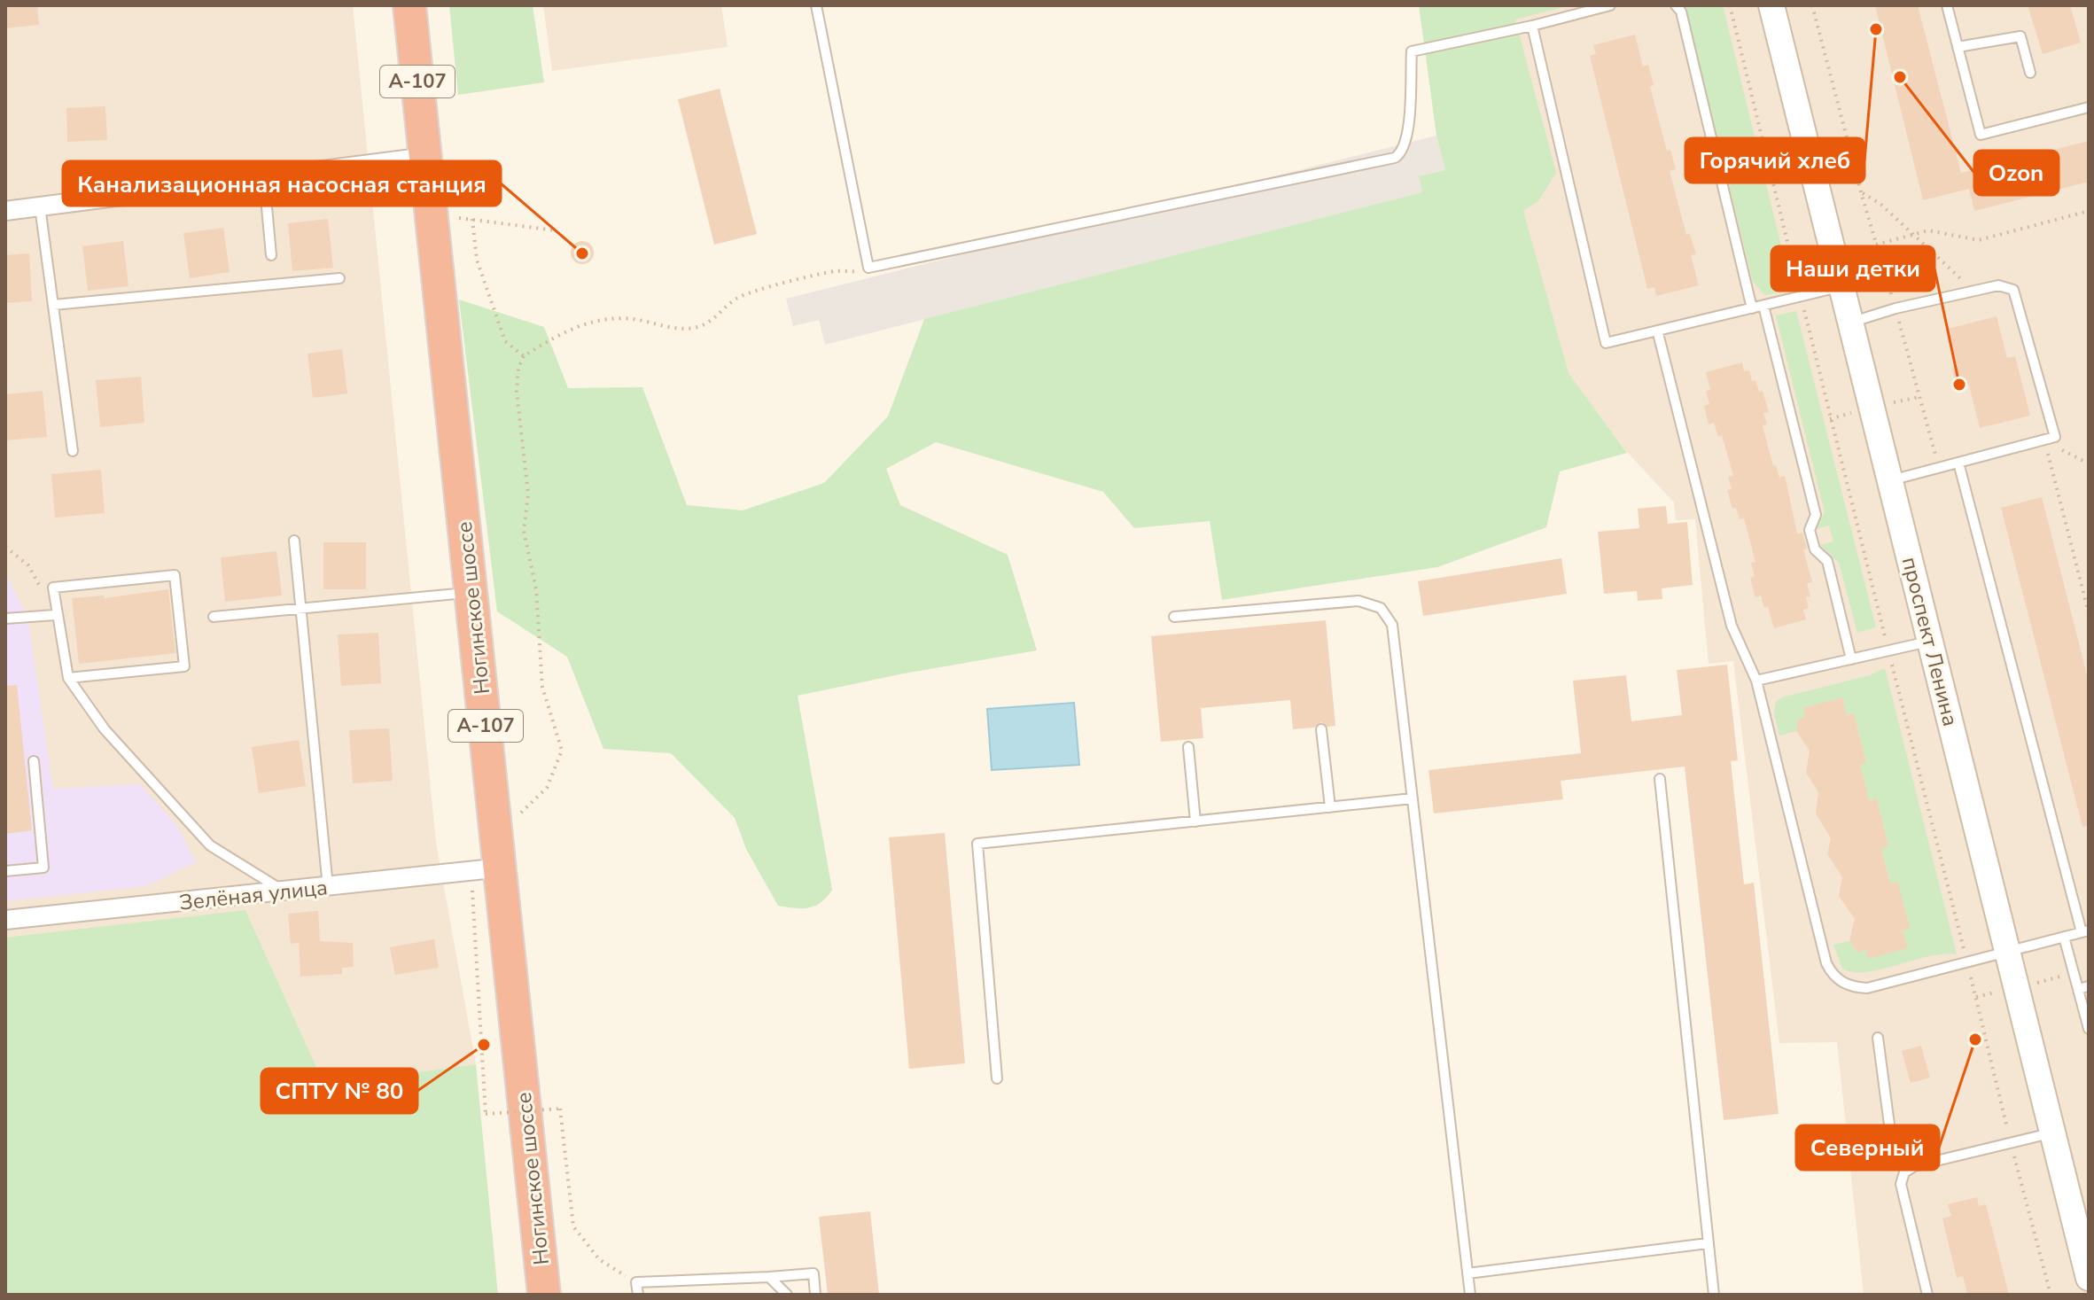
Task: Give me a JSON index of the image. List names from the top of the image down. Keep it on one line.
{"streets":{"highway":["А-107","Ногинское шоссе"],"main road":["проспект Ленина"],"street":["Зелёная улица"]},"crossings":[["Ногинское шоссе","Зелёная улица"]],"places":["Горячий хлеб","Ozon","Канализационная насосная станция","Наши детки","Северный","СПТУ № 80"]}
